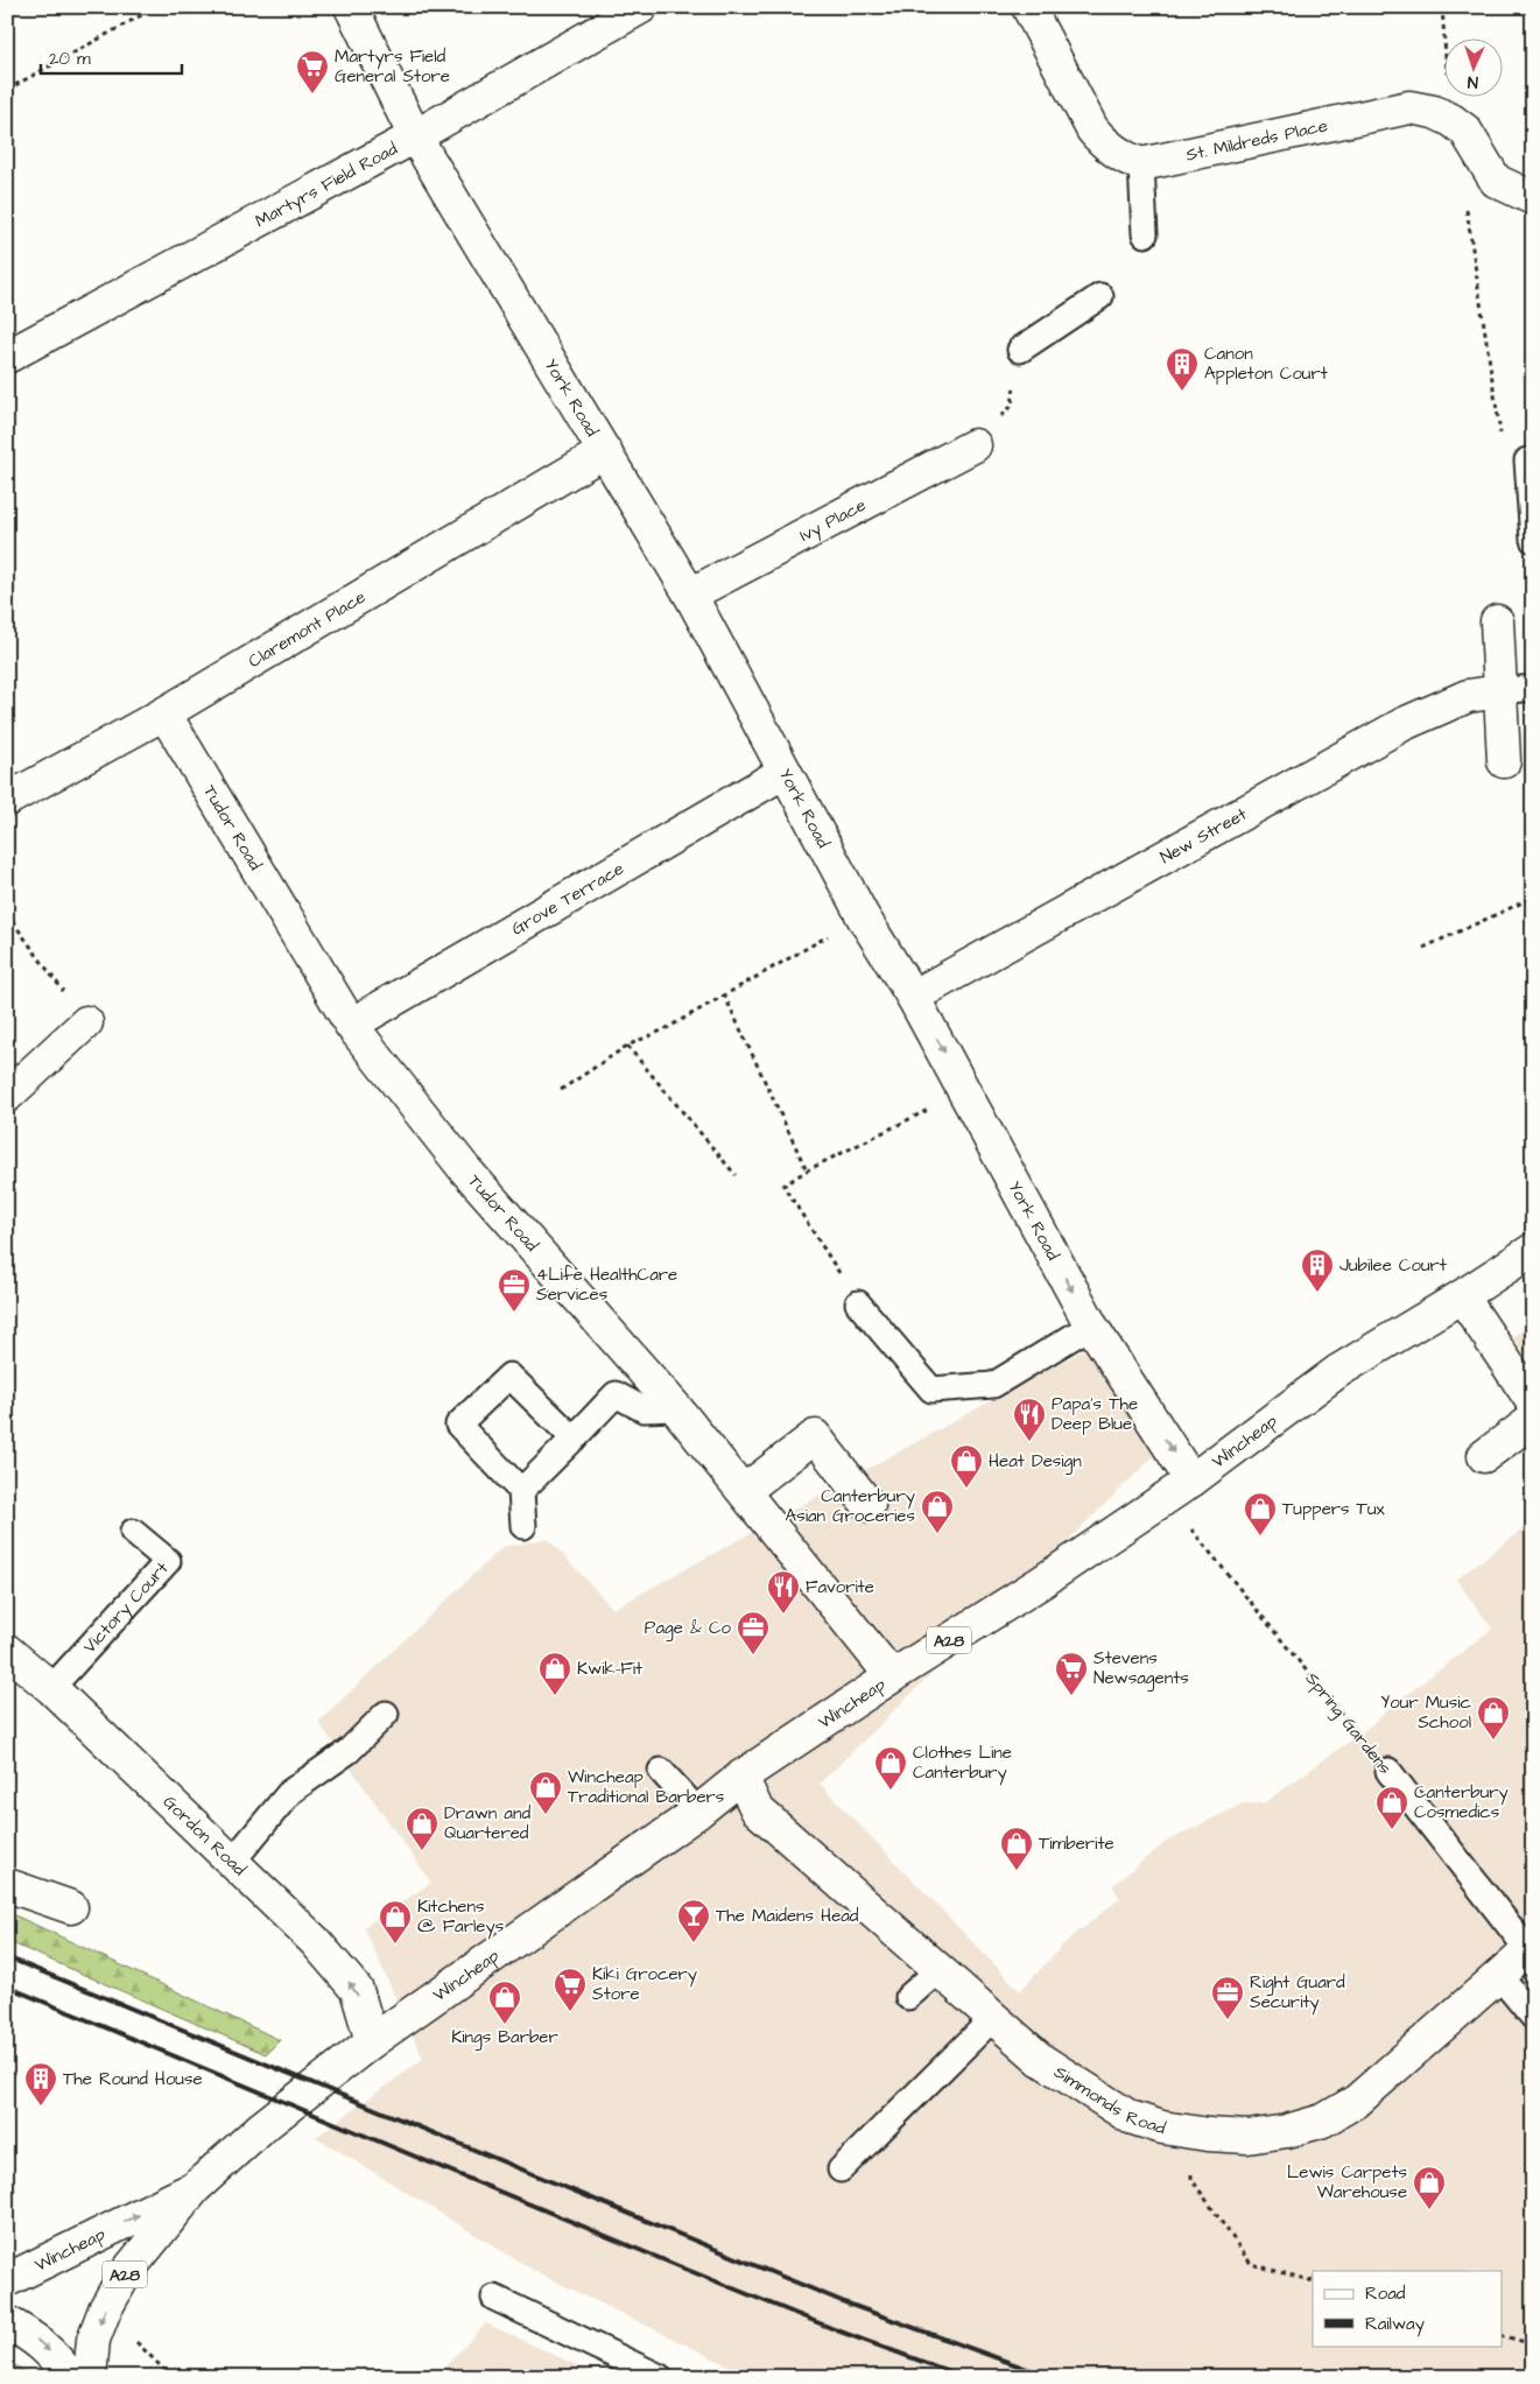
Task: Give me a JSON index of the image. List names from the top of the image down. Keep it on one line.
{"streets":{"main road":["St. Mildreds Place","Martyrs Field Road","York Road","Ivy Place","Claremont Place","Tudor Road","New Street","Grove Terrace","Wincheap","A28","Gordon Road","Simmonds Road"],"lane":["Victory Court","Spring Gardens"]},"crossings":[["Martyrs Field Road","York Road"],["York Road","Ivy Place"],["York Road","Claremont Place"],["York Road","New Street"],["York Road","Grove Terrace"],["York Road","Wincheap"],["York Road","Spring Gardens"],["Claremont Place","Tudor Road"],["Tudor Road","Grove Terrace"],["Tudor Road","Wincheap"],["Wincheap","Spring Gardens"],["Wincheap","Gordon Road"],["Wincheap","Simmonds Road"],["Victory Court","Gordon Road"],["Spring Gardens","Simmonds Road"]],"one_way":["Gordon Road"],"places":{"supermarket":["Martyrs Field General Store","Stevens Newsagents","Kiki Grocery Store"],"building":["Canon Appleton Court","Jubilee Court","The Round House"],"office":["4Life HealthCare Services","Page & Co","Right Guard Security"],"restaurant":["Papa's The Deep Blue","Favorite"],"shop":["Heat Design","Canterbury Asian Groceries","Tuppers Tux","Kwik-Fit","Your Music School","Clothes Line Canterbury","Wincheap Traditional Barbers","Canterbury Cosmedics","Drawn and Quartered","Timberite","Kitchens @ Farleys","Kings Barber","Lewis Carpets Warehouse"],"bar":["The Maidens Head"]},"legend":["Road","Railway"],"scale_bar":"20 m","north":"bottom"}
